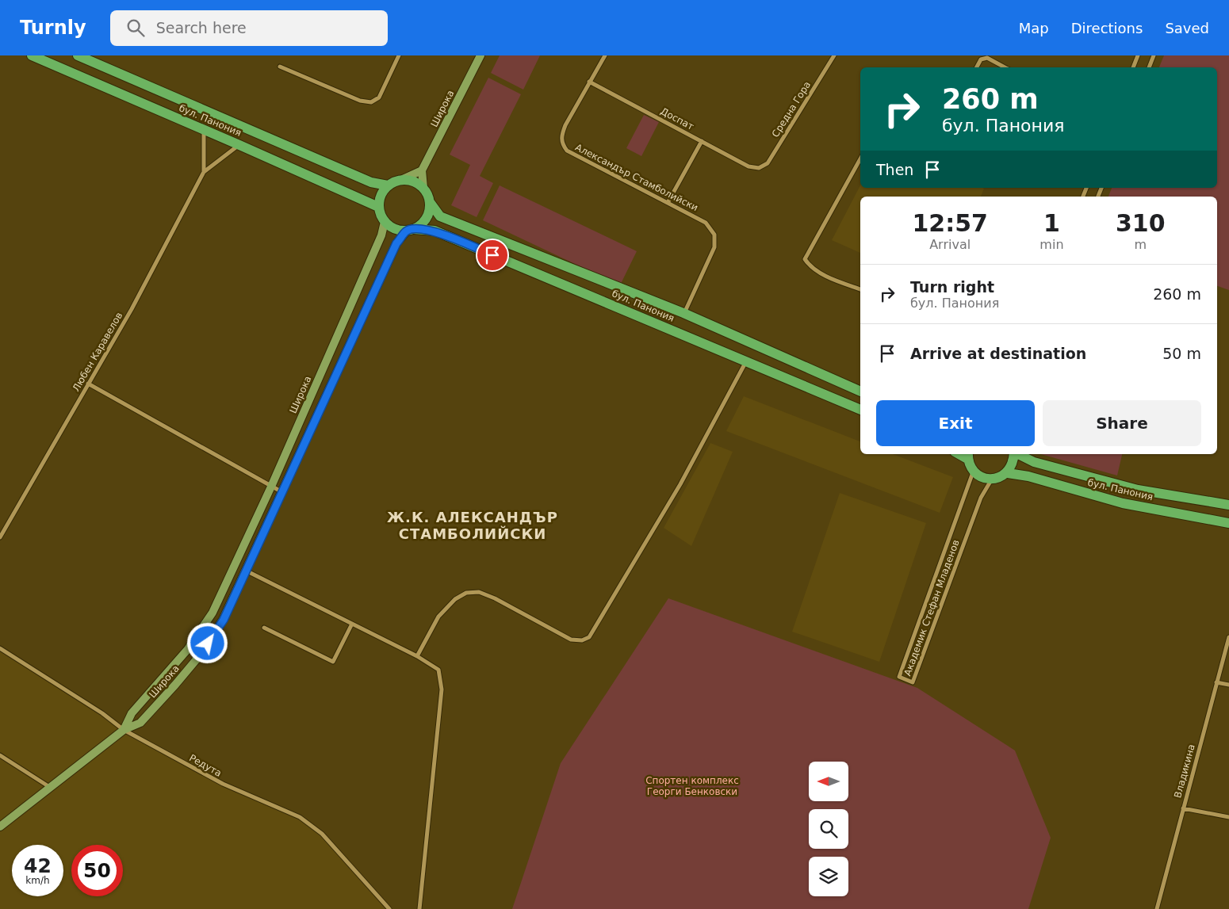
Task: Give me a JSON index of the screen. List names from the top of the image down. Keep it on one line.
{"streets":{"main road":["Широка","бул. Панония"],"street":["Средна Гора","Доспат","Александър Стамболийски","Любен Каравелов","Академик Стефан Младенов","Редута","Владикина"]},"crossings":[["Широка","бул. Панония"],["Широка","Редута"],["Средна Гора","Доспат"],["Доспат","Александър Стамболийски"],["бул. Панония","Александър Стамболийски"],["бул. Панония","Любен Каравелов"],["бул. Панония","Академик Стефан Младенов"]],"districts":["Ж.К. АЛЕКСАНДЪР СТАМБОЛИЙСКИ"],"parks":["Спортен комплекс Георги Бенковски"],"north":"left","page":{"header":"Turnly","search":"Search here","nav":["Map","Directions","Saved"],"turn":["260 m","бул. Панония"],"then":"Then","eta":["12:57","Arrival","1","min","310","m"],"list":[{"name":"Turn right","note":"бул. Панония","value":"260 m"},{"name":"Arrive at destination","value":"50 m"}],"buttons":["Exit","Share"],"speed":"42 km/h","limit":"50"}}
